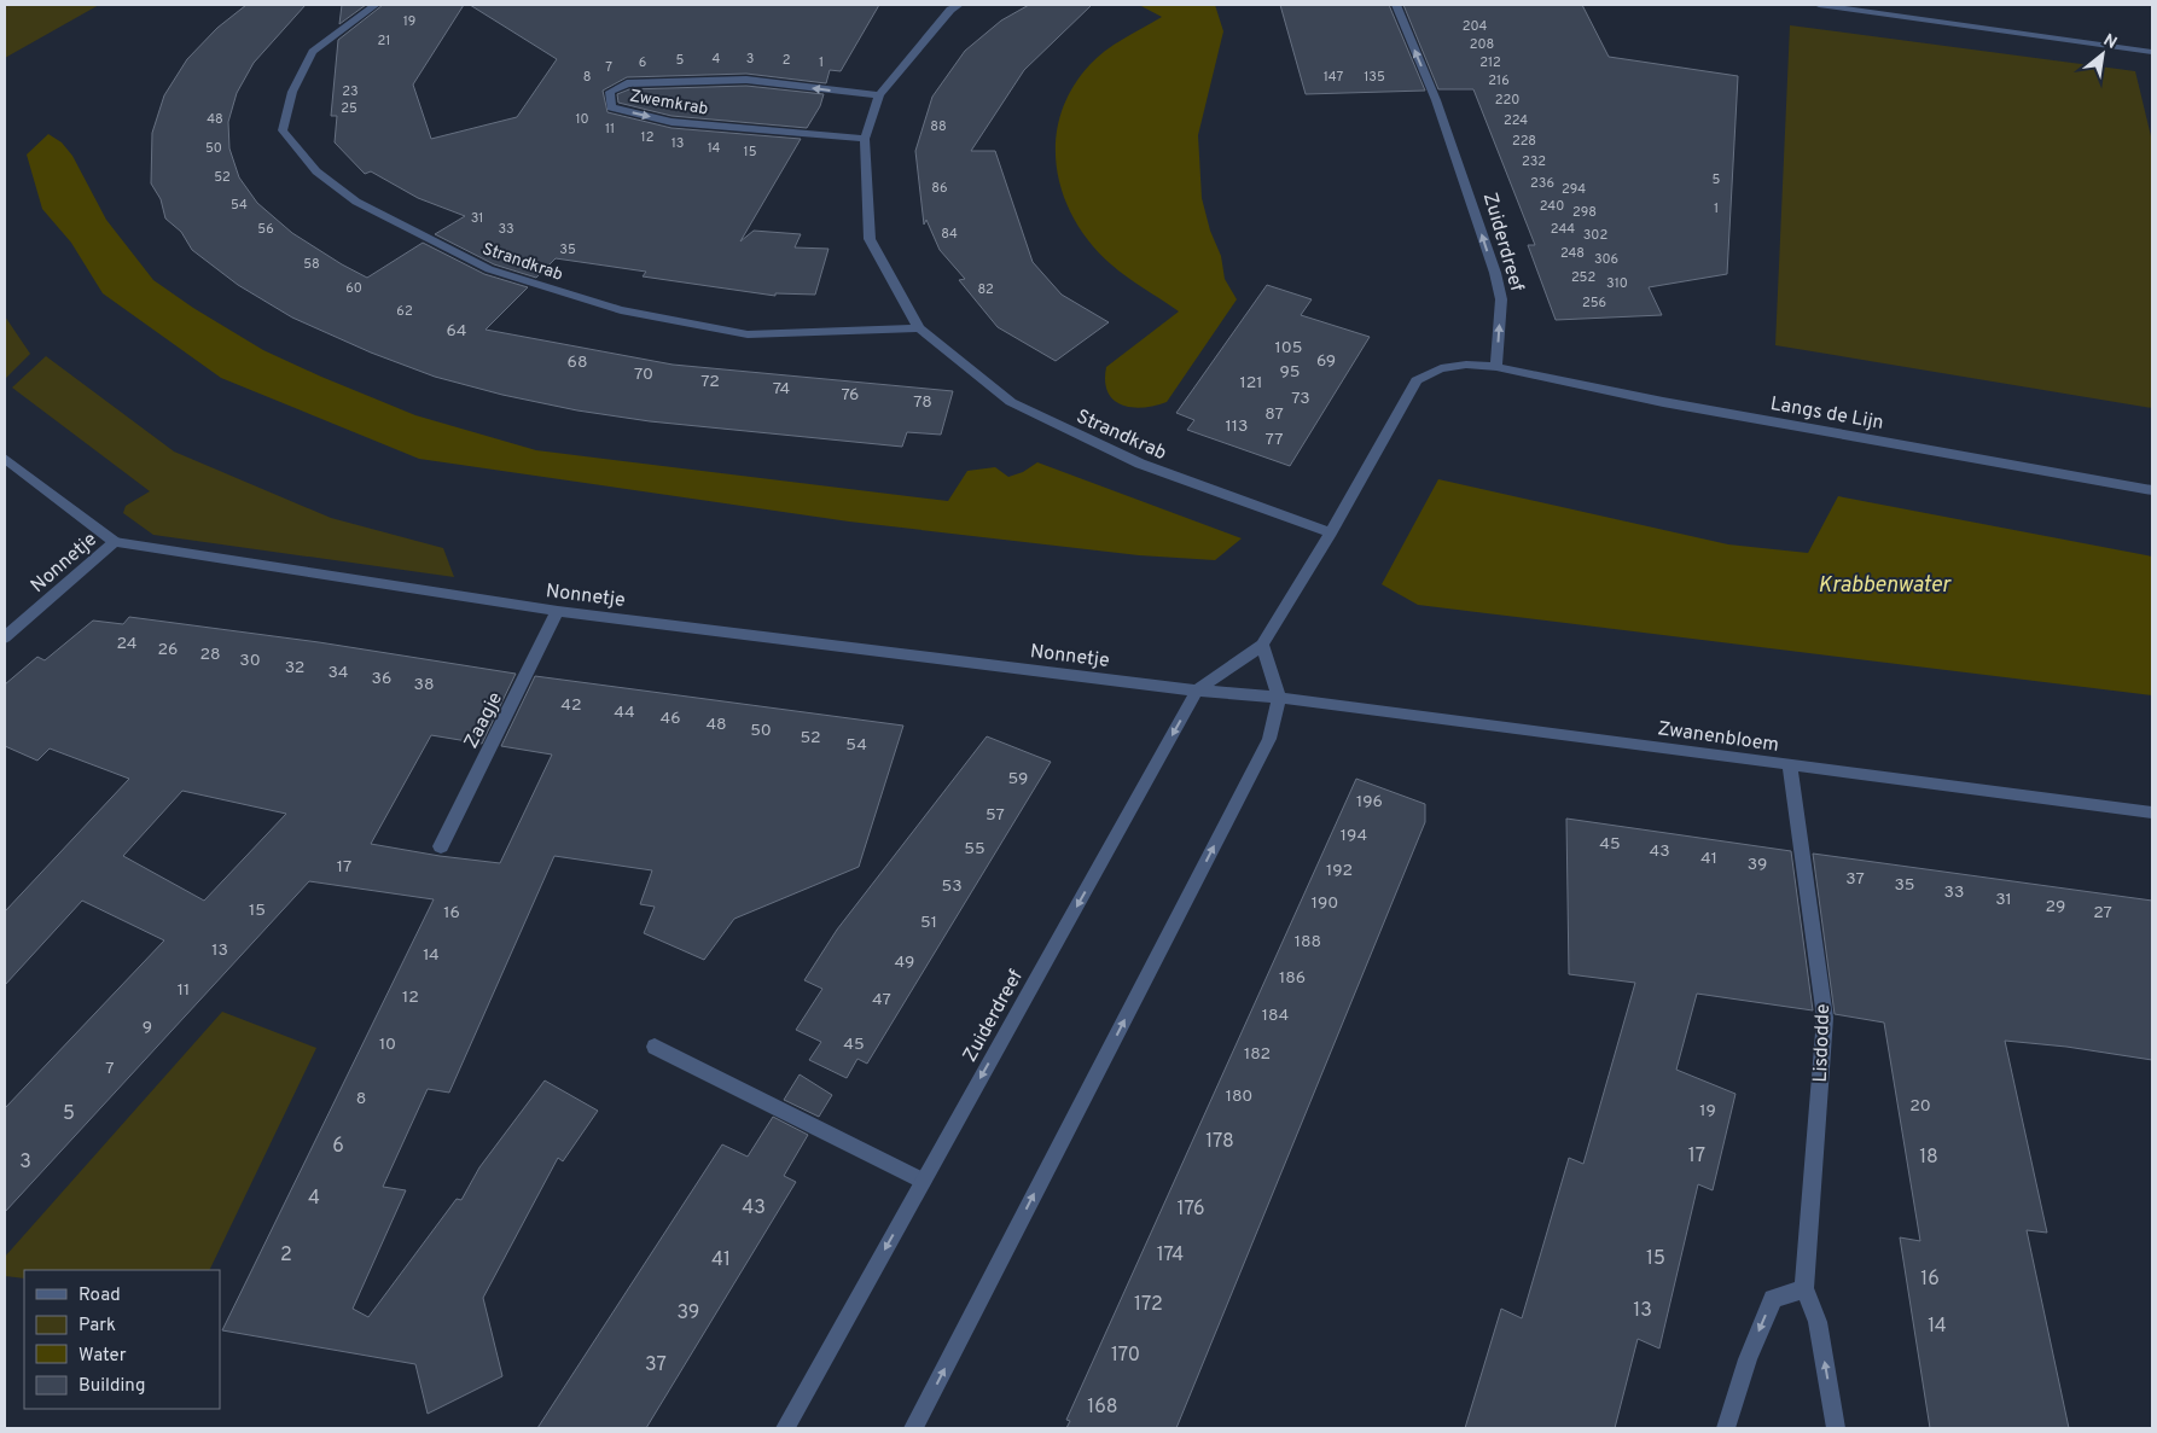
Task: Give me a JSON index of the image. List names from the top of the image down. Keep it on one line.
{"streets":{"street":["Zwemkrab","Zuiderdreef","Strandkrab","Langs de Lijn","Nonnetje","Zaagje","Zwanenbloem","Lisdodde"]},"crossings":[["Zwemkrab","Strandkrab"],["Zuiderdreef","Strandkrab"],["Zuiderdreef","Langs de Lijn"],["Zuiderdreef","Nonnetje"],["Nonnetje","Zaagje"],["Nonnetje","Zwanenbloem"],["Zwanenbloem","Lisdodde"]],"water":["Krabbenwater"],"house_numbers":["19","204","21","208","4","3","5","2","6","1","212","7","8","147","135","216","23","220","25","48","10","224","88","11","12","228","13","50","14","15","232","52","5","236","86","294","54","240","1","298","31","56","33","244","84","302","35","248","306","58","252","310","60","82","256","62","64","105","69","68","95","70","72","121","74","76","73","78","87","113","77","24","26","28","30","32","34","36","38","42","44","46","48","50","52","54","59","196","57","194","45","55","43","41","39","17","192","37","35","53","33","31","190","29","15","16","27","51","188","13","14","49","186","11","12","47","184","9","10","45","182","7","180","8","20","19","5","178","6","17","18","3","4","43","176","2","174","15","41","16","172","13","39","14","170","37","168"],"legend":["Road","Park","Water","Building"],"north":"top right"}
